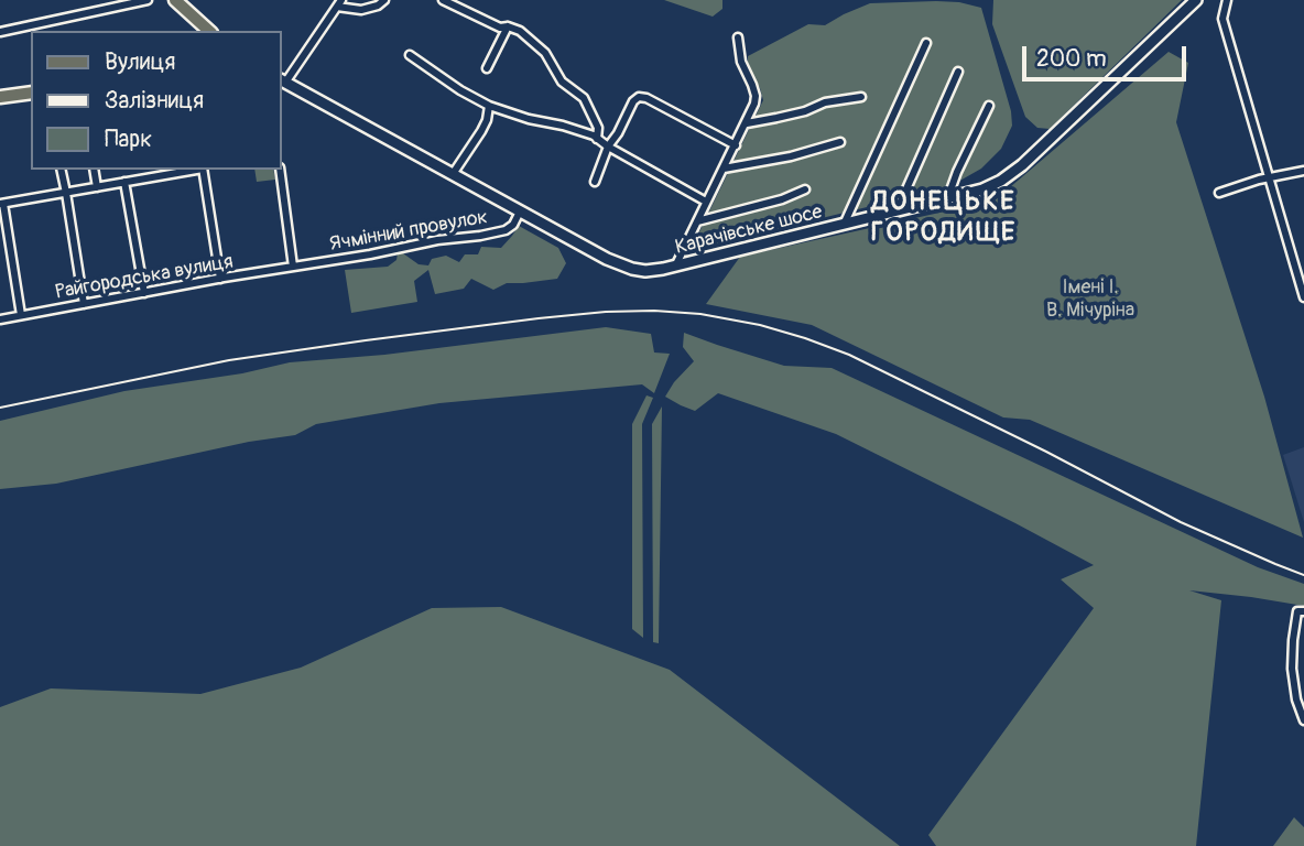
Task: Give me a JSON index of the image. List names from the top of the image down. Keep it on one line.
{"streets":{"main road":["Карачівське шосе"],"street":["Ячмінний провулок","Райгородська вулиця"]},"crossings":[["Карачівське шосе","Ячмінний провулок"],["Ячмінний провулок","Райгородська вулиця"]],"districts":["ДОНЕЦЬКЕ ГОРОДИЩЕ"],"parks":["Імені І. В. Мічуріна"],"legend":["Вулиця","Залізниця","Парк"],"scale_bar":"200 m"}
